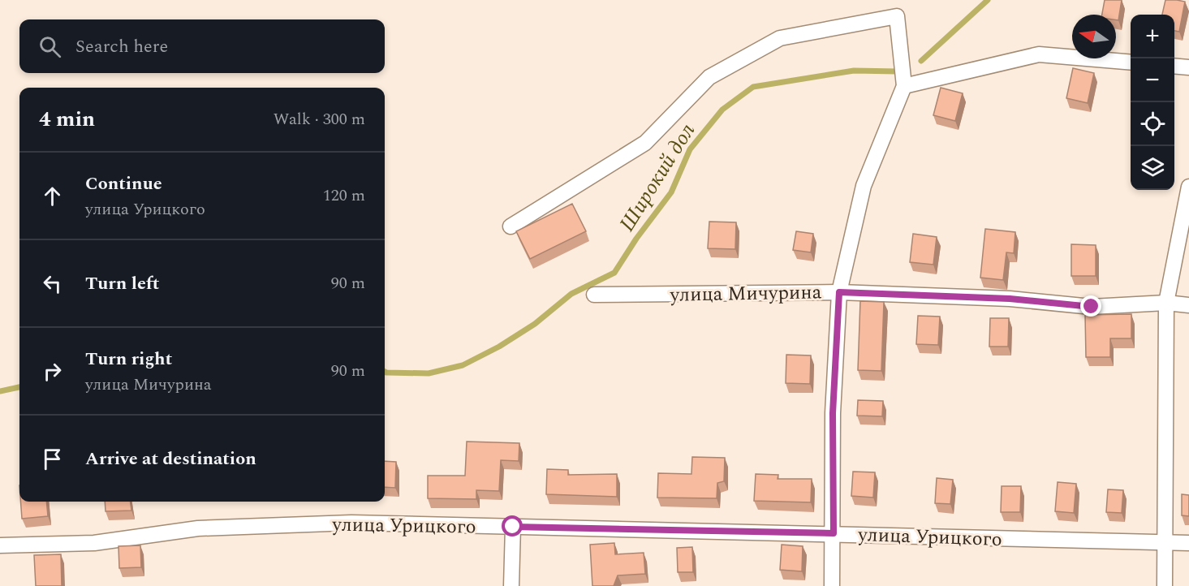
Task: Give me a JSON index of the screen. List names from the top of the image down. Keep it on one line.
{"streets":{"street":["улица Мичурина","улица Урицкого"]},"water":["Широкий дол"],"north":"left","page":{"map_buttons":["+","−"],"search":"Search here","heading":["4 min","Walk · 300 m"],"list":[["Continue","улица Урицкого","120 m"],["Turn left","90 m"],["Turn right","улица Мичурина","90 m"],"Arrive at destination"]}}
